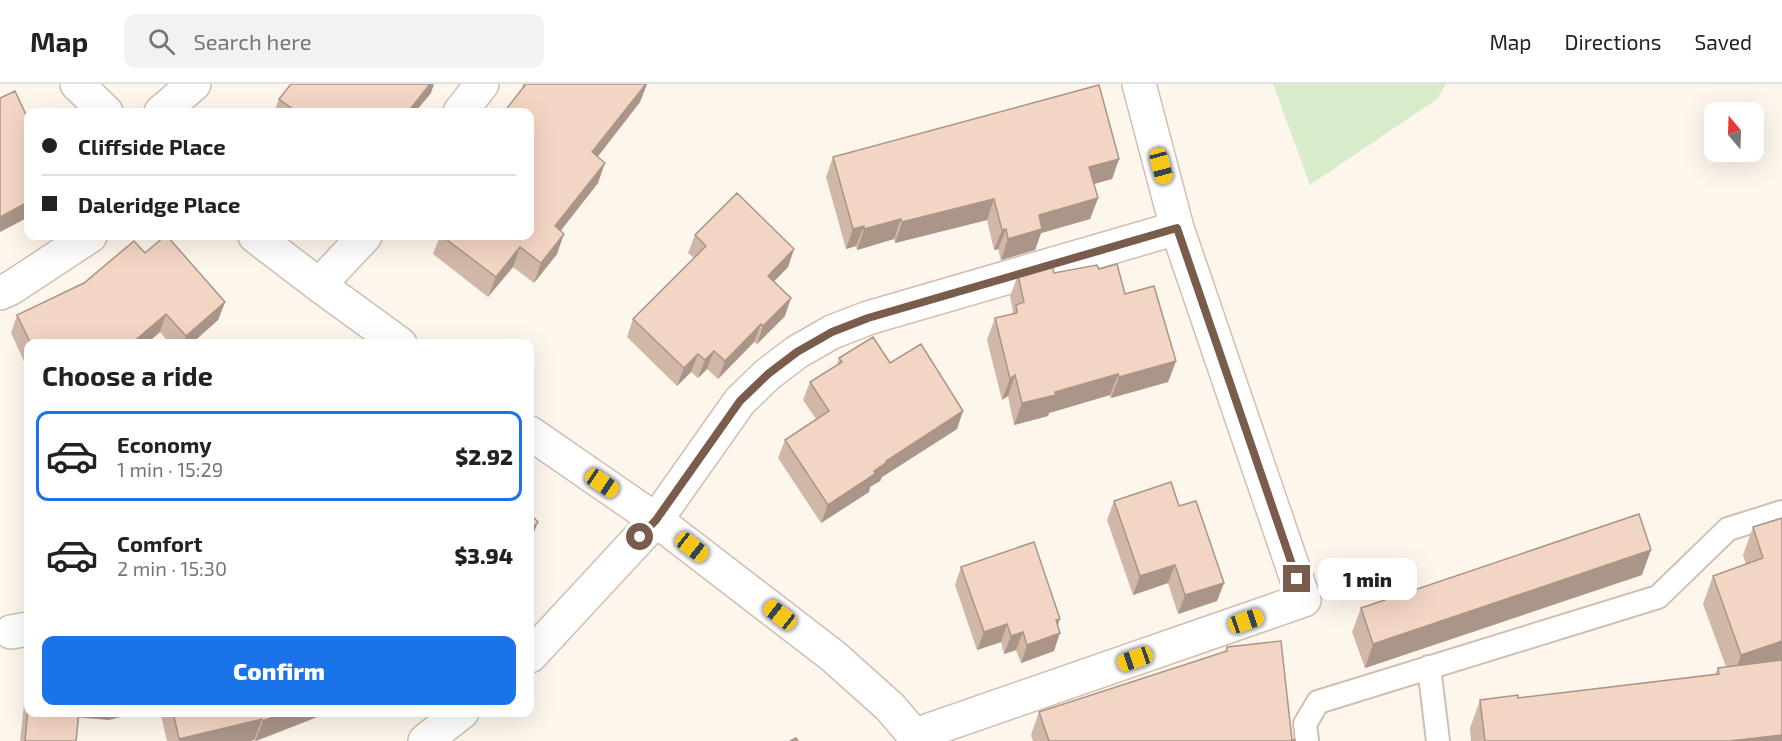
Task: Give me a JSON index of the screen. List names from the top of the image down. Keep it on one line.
{"north":"top","page":{"header":"Map","search":"Search here","nav":["Map","Directions","Saved"],"banner":["Cliffside Place","Daleridge Place"],"heading":"Choose a ride","list":[{"name":"Economy","note":"1 min · 15:29","value":"$2.92"},{"name":"Comfort","note":"2 min · 15:30","value":"$3.94"}],"bubble":"1 min","buttons":"Confirm"}}
